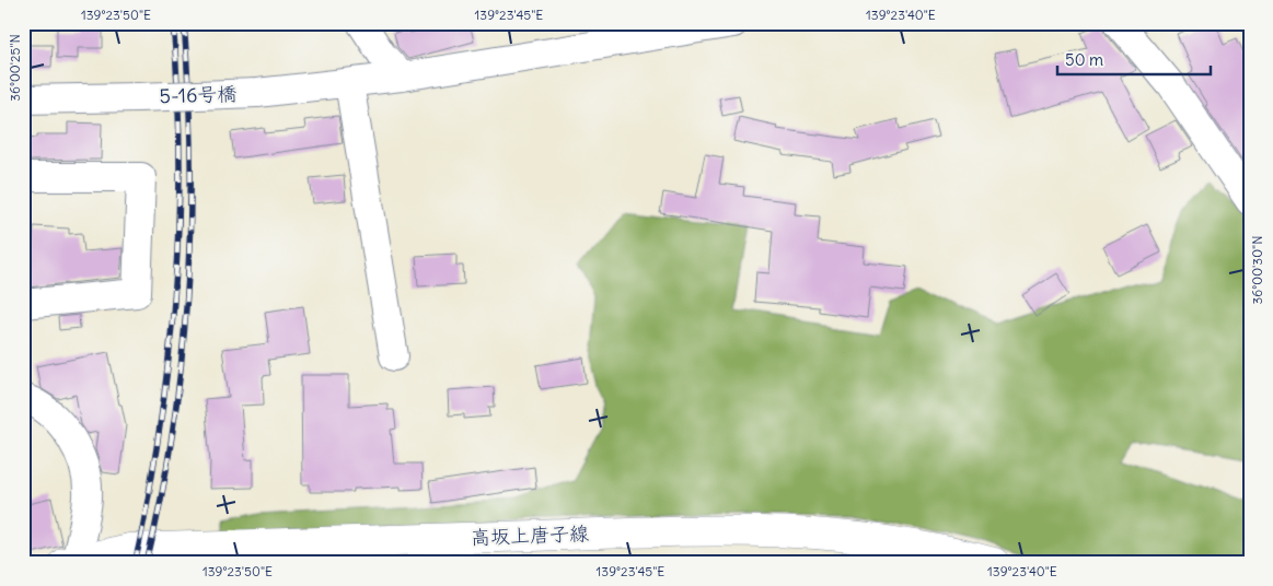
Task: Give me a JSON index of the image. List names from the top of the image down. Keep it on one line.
{"streets":{"main road":["高坂上唐子線"],"street":["5-16号橋"]},"scale_bar":"50 m","coordinates":["139°23'50\"E","139°23'45\"E","139°23'40\"E","36°00'25\"N","36°00'30\"N"]}
